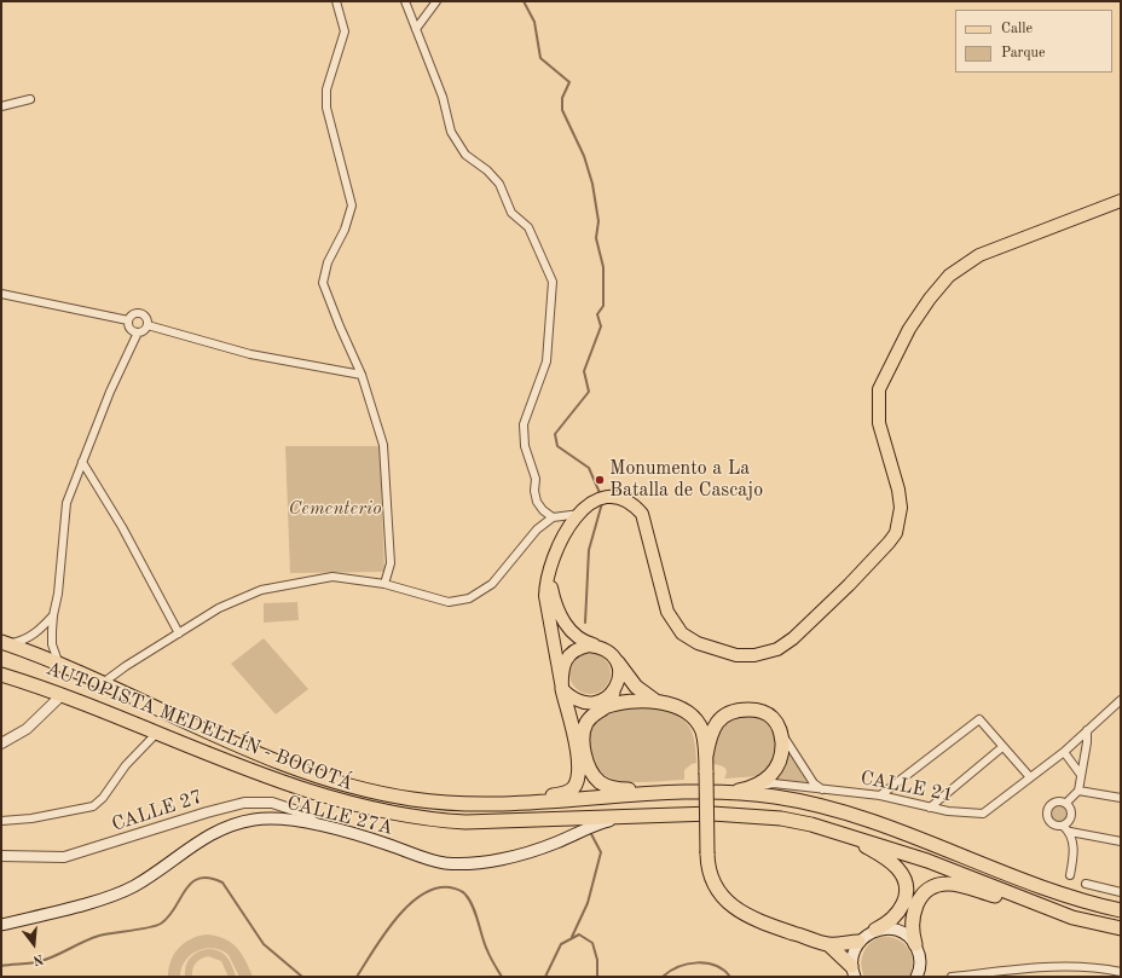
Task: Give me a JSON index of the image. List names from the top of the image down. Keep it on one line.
{"streets":{"highway":["AUTOPISTA MEDELLÍN - BOGOTÁ"],"main road":["CALLE 27A"],"street":["CALLE 21","CALLE 27"]},"crossings":[["AUTOPISTA MEDELLÍN - BOGOTÁ","CALLE 27A"],["CALLE 27","CALLE 27A"]],"parks":["Cementerio"],"places":["Monumento a La Batalla de Cascajo"],"legend":["Calle","Parque"],"north":"bottom"}
